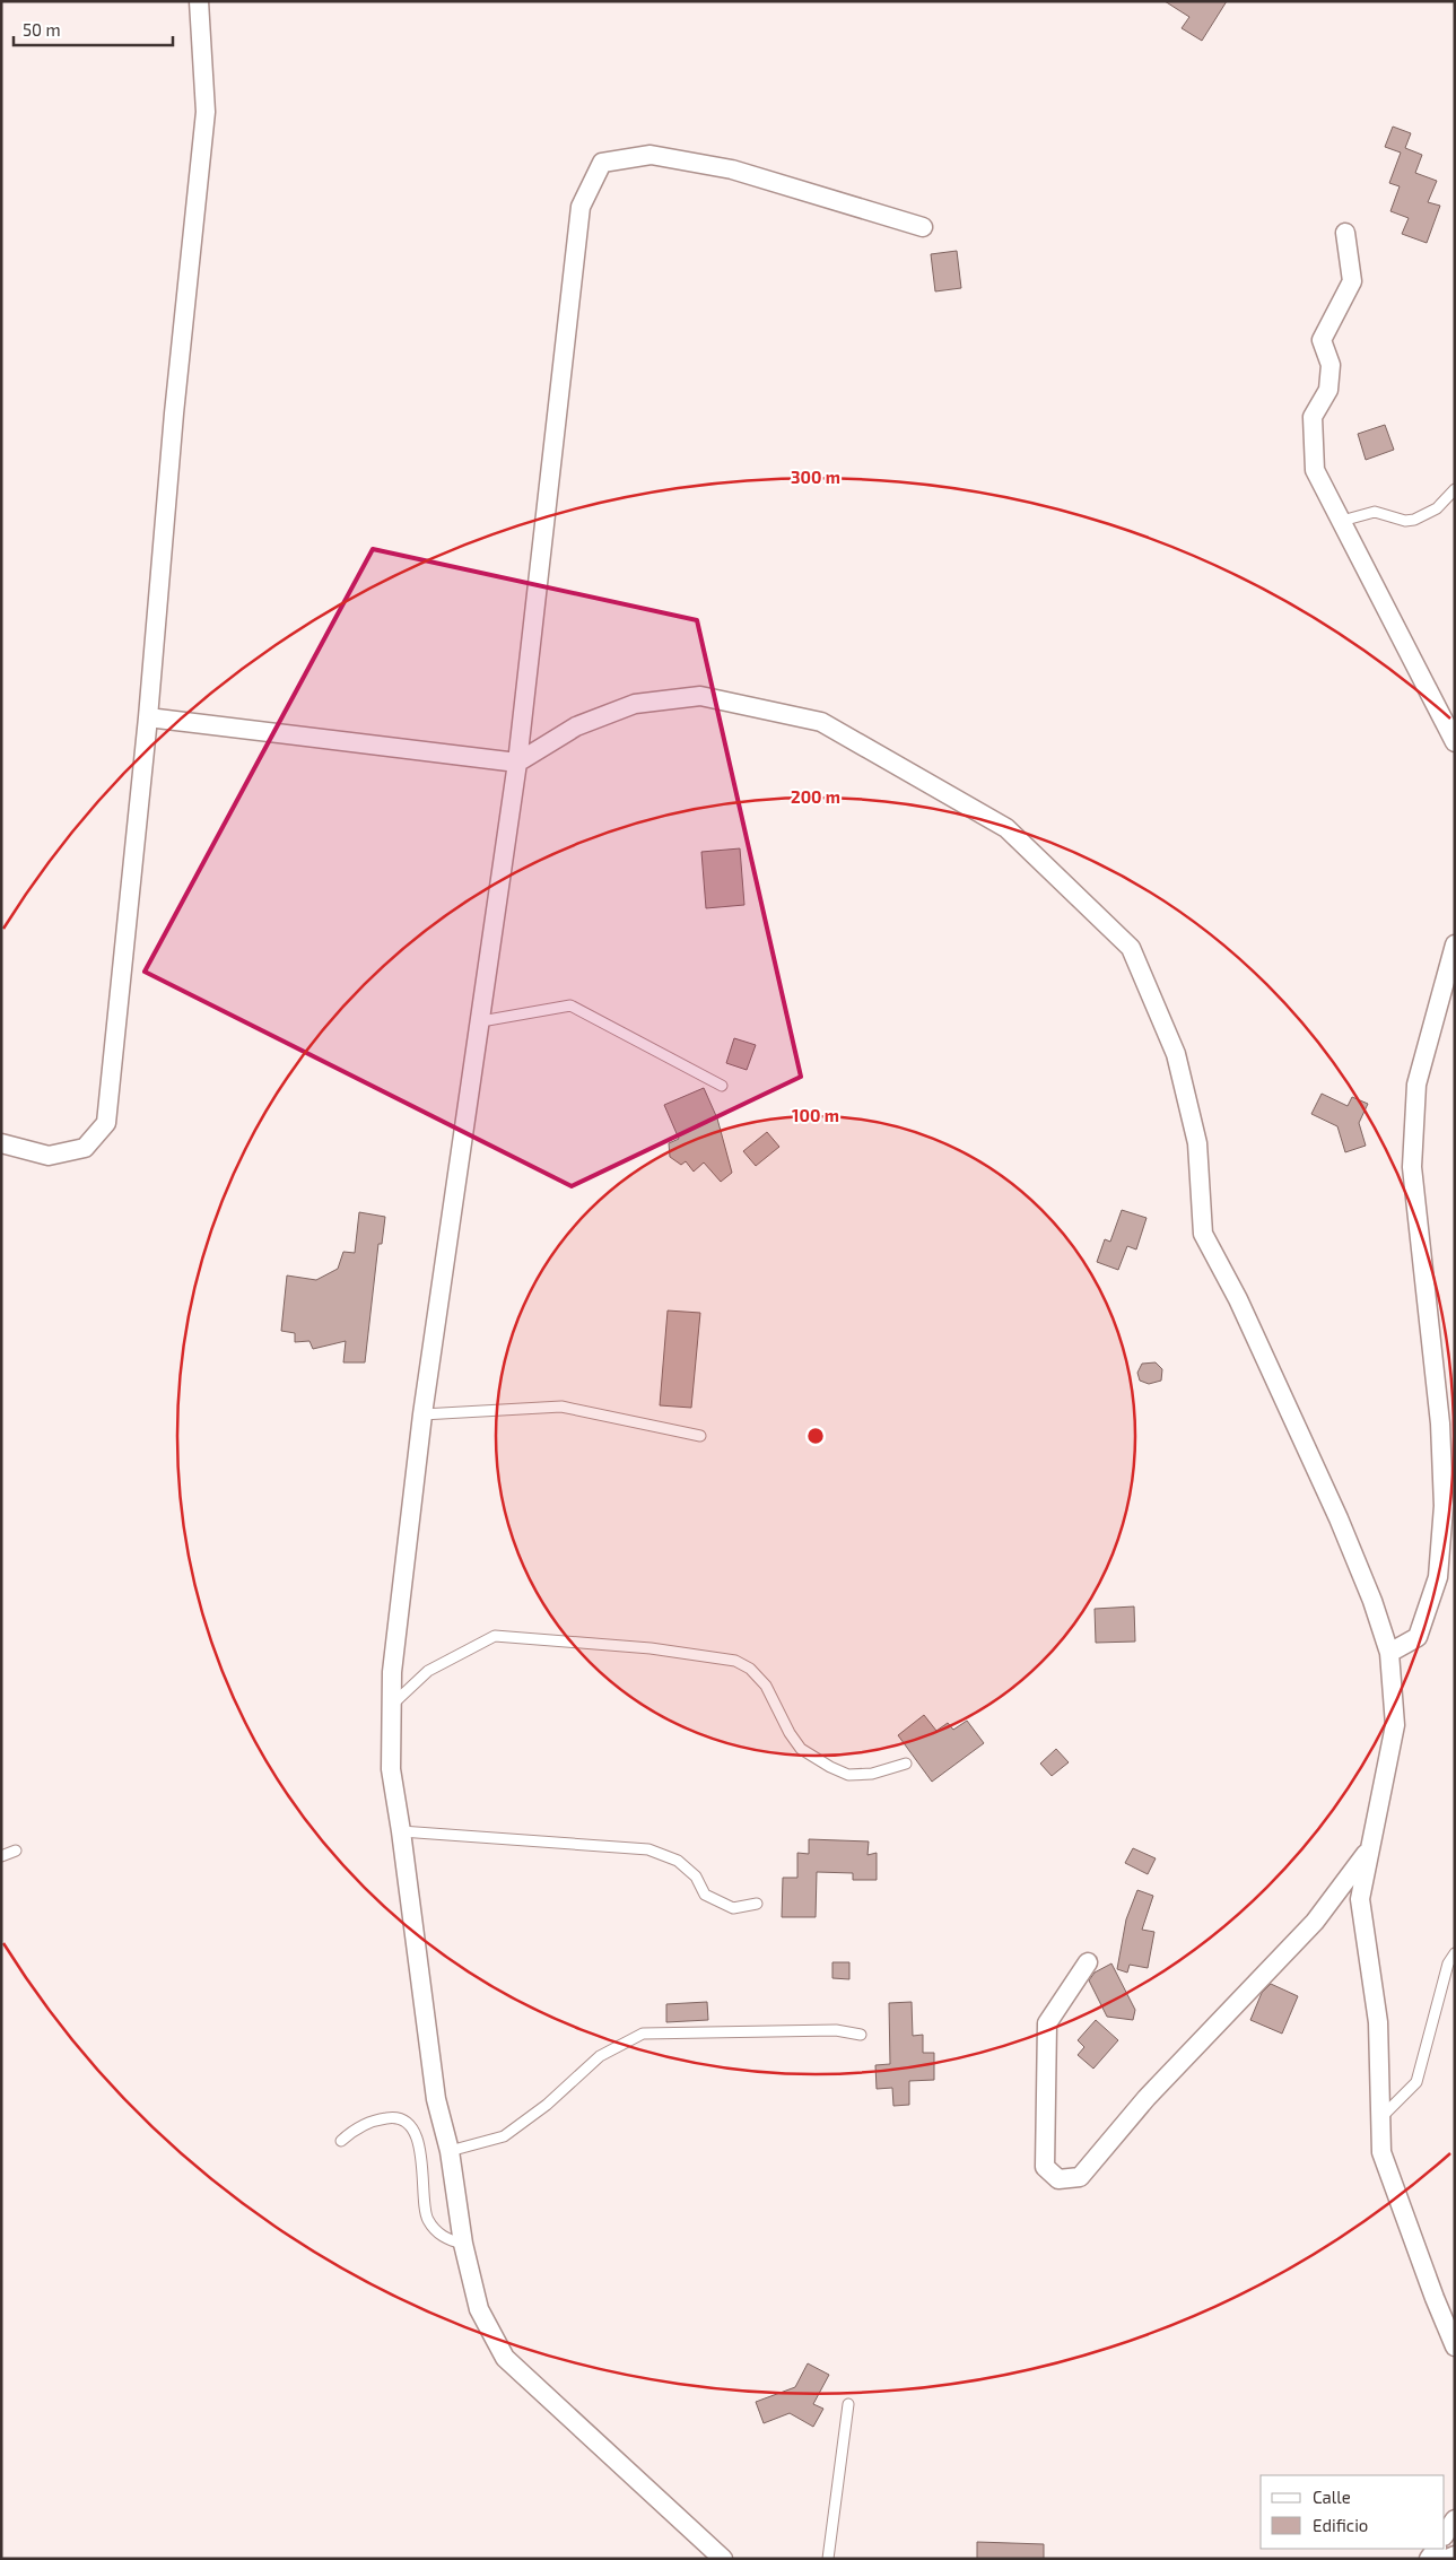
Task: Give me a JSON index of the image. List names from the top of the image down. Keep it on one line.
{"legend":["Calle","Edificio"],"scale_bar":"50 m","rings":["300 m","200 m","100 m"]}
